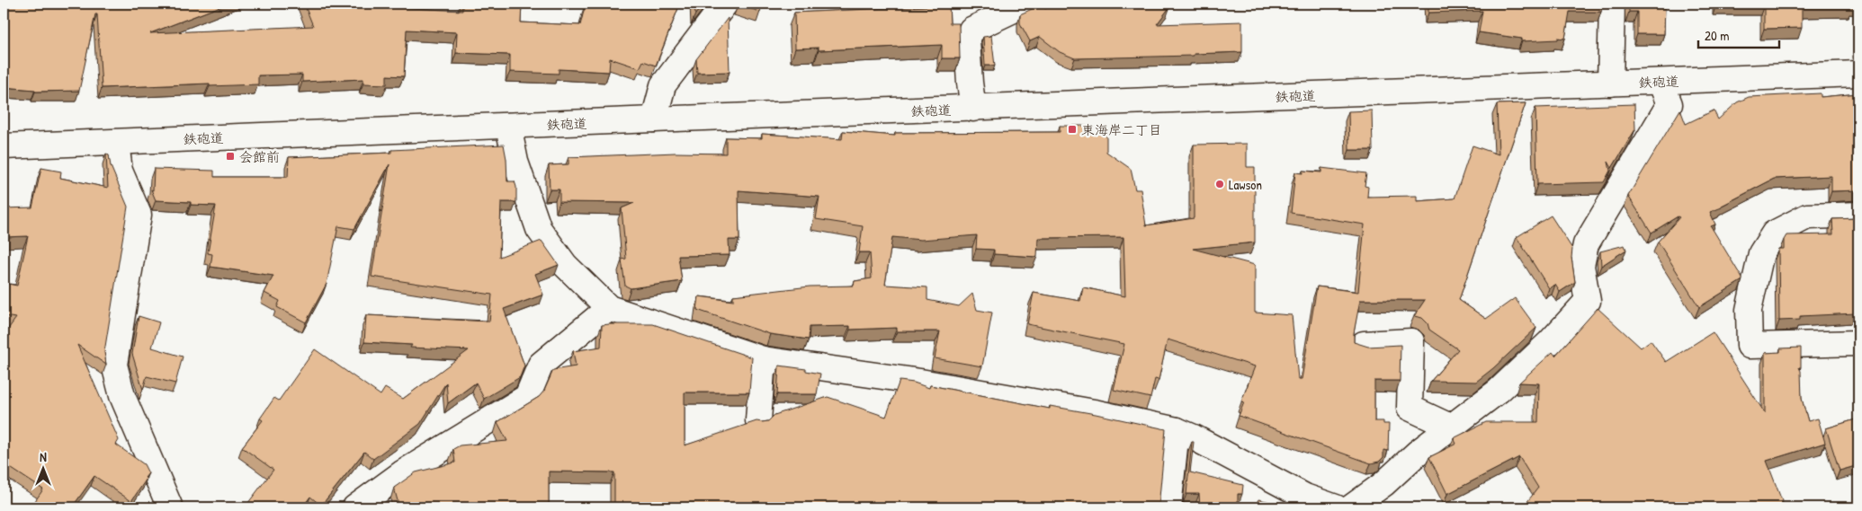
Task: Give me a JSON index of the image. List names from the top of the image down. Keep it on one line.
{"streets":{"street":["鉄砲道"]},"places":{"transit":["東海岸二丁目","会館前"],"other":["Lawson"]},"scale_bar":"20 m","north":"top"}
